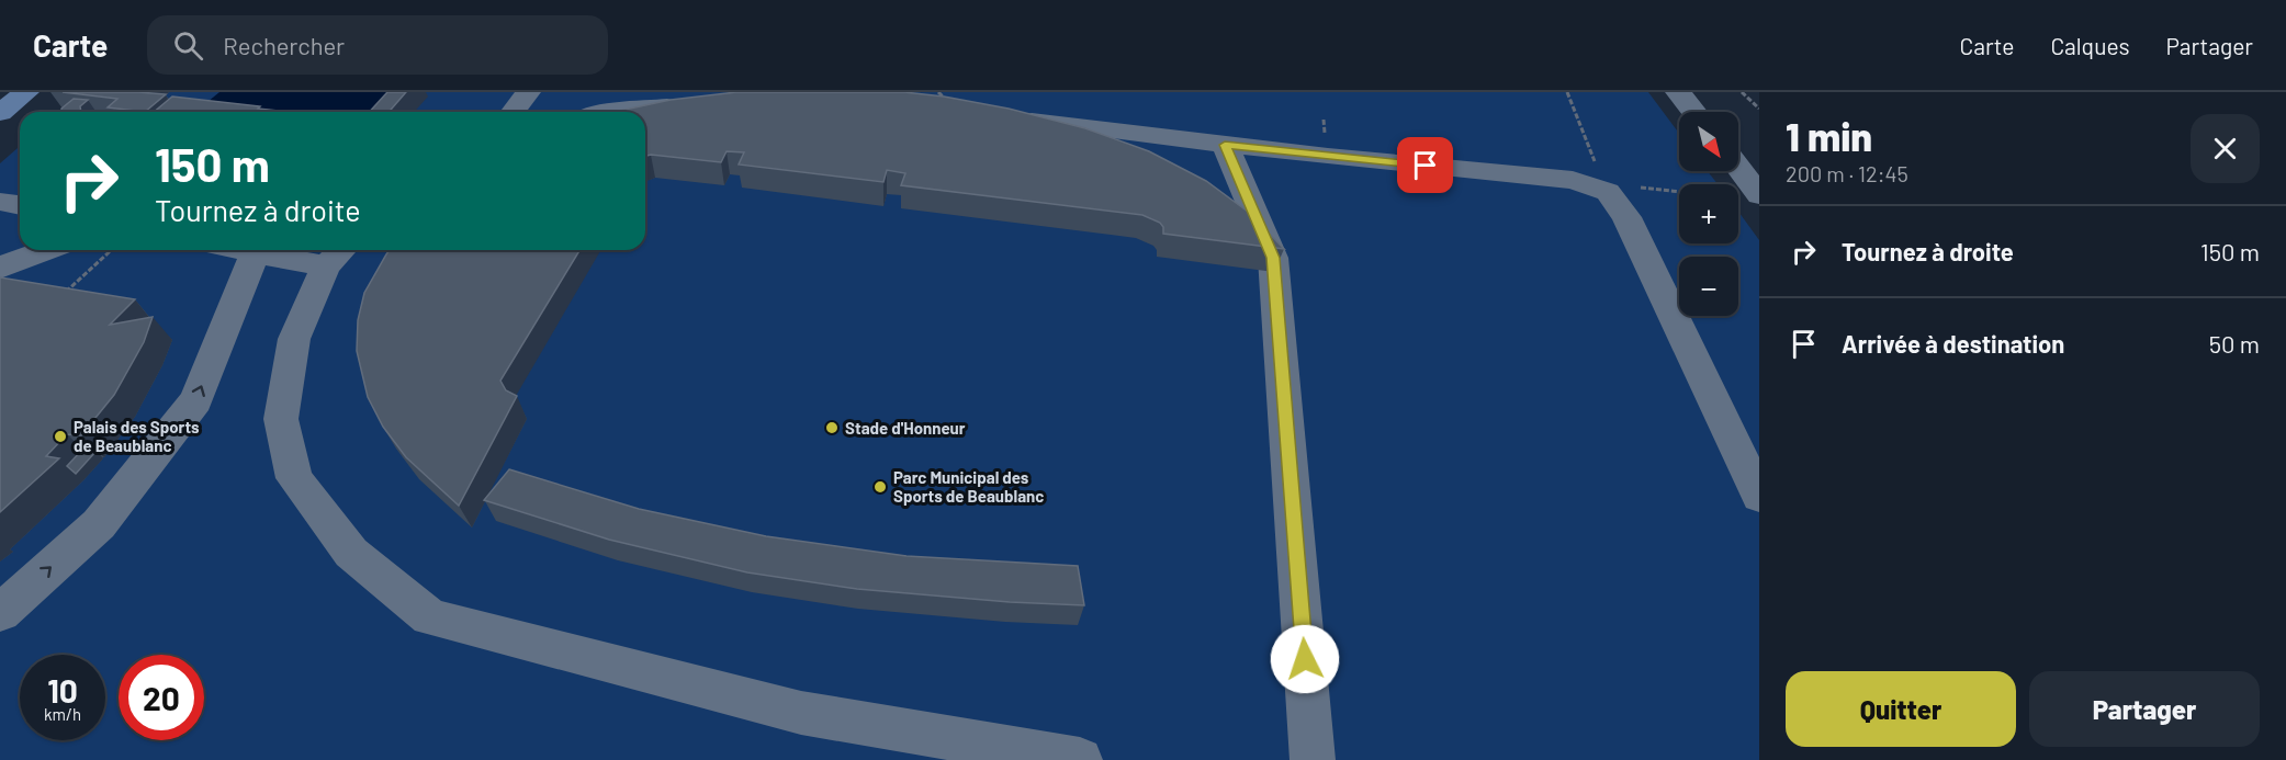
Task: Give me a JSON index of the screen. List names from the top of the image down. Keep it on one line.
{"places":["Stade d'Honneur","Palais des Sports de Beaublanc","Parc Municipal des Sports de Beaublanc"],"north":"bottom right","page":{"header":"Carte","search":"Rechercher","nav":["Carte","Calques","Partager"],"heading":["1 min","200 m · 12:45"],"map_buttons":["+","−"],"turn":["150 m","Tournez à droite"],"list":[{"name":"Tournez à droite","value":"150 m"},{"name":"Arrivée à destination","value":"50 m"}],"speed":"10 km/h","limit":"20","buttons":["Quitter","Partager"]}}
